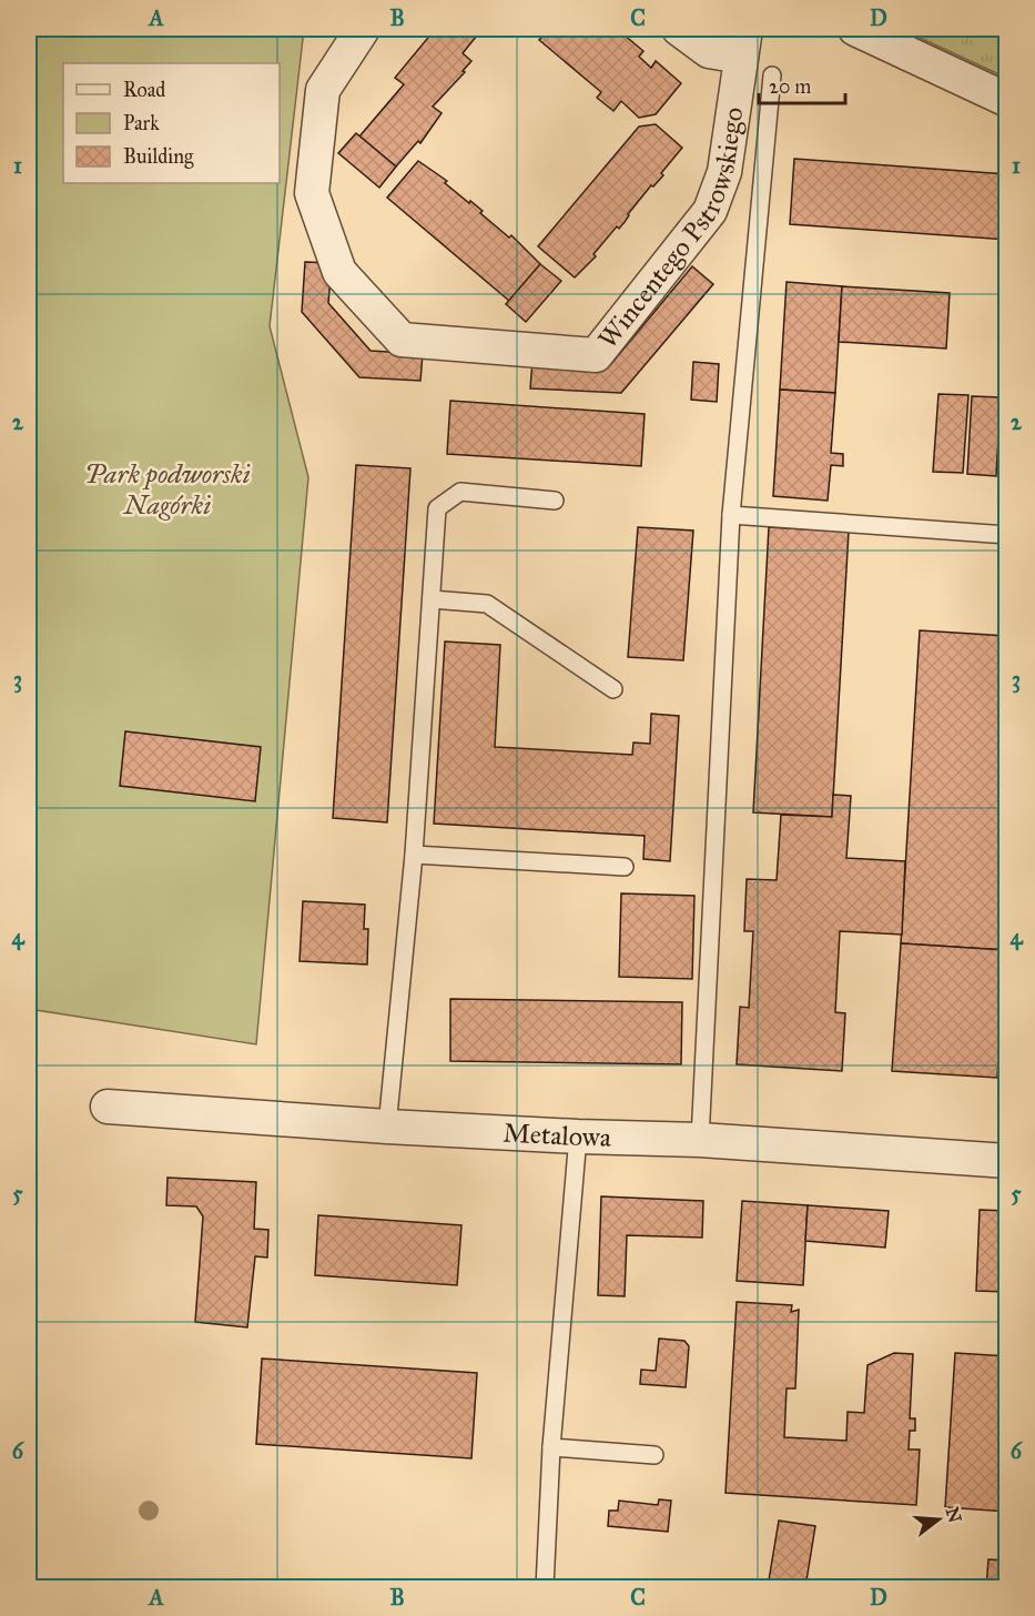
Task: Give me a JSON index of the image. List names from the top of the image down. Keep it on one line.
{"streets":{"street":["Wincentego Pstrowskiego","Metalowa"]},"parks":["Park podworski Nagórki"],"legend":["Road","Park","Building"],"scale_bar":"20 m","north":"right","grid":{"columns":["A","B","C","D"],"rows":["1","2","3","4","5","6"]}}
